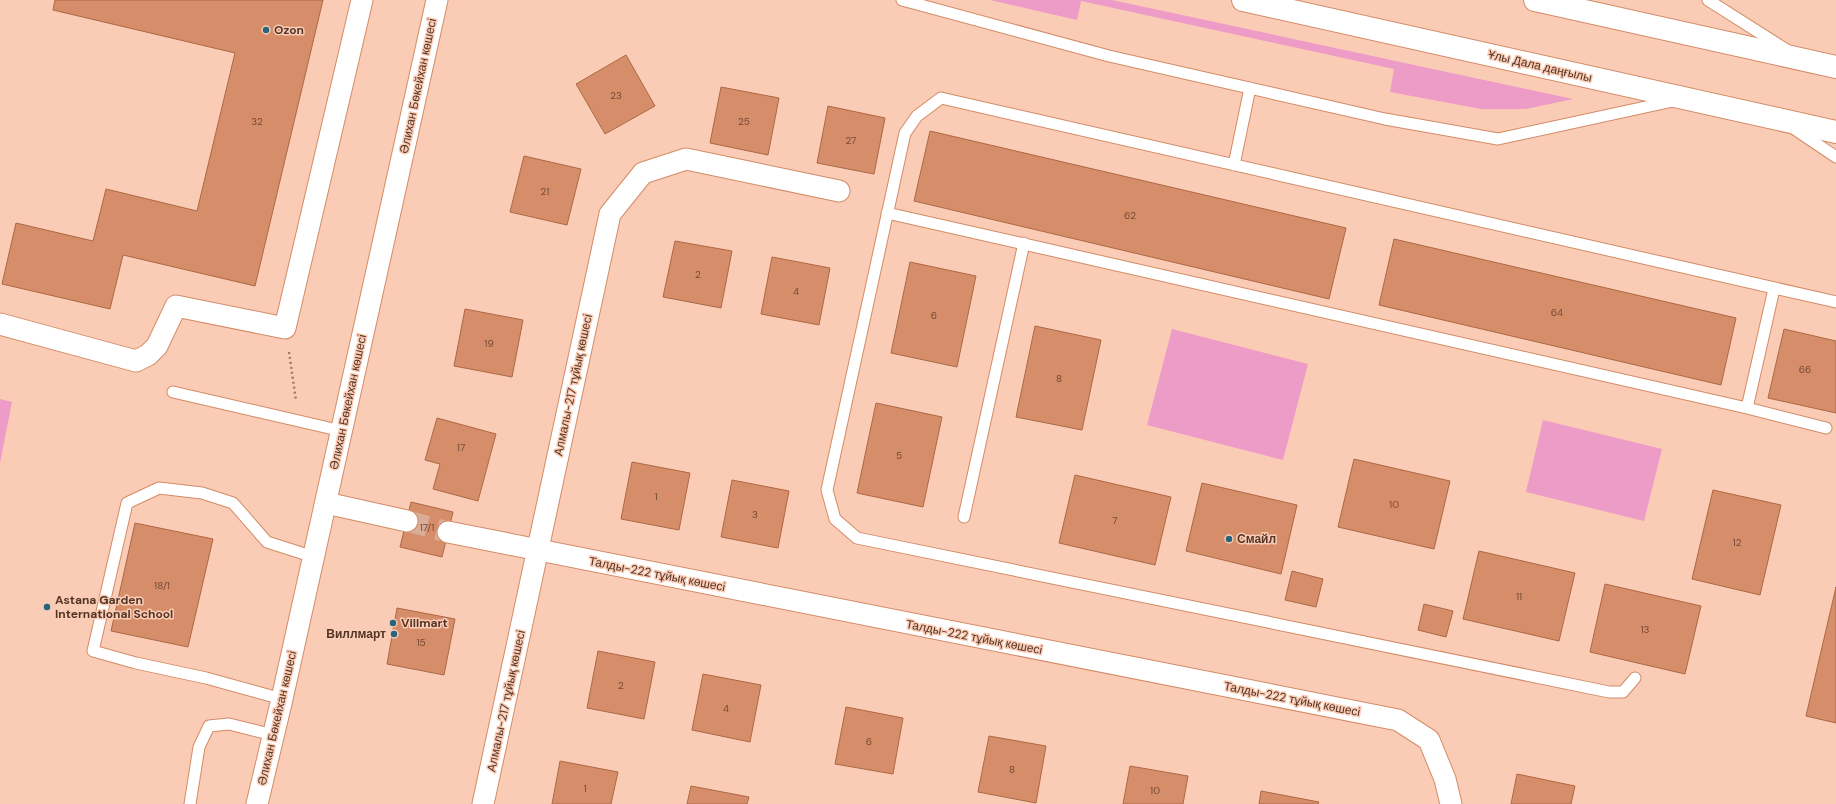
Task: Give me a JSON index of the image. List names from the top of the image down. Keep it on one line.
{"streets":{"main road":["Ұлы Дала даңғылы"],"street":["Әлихан Бөкейхан көшесі","Алмалы-217 тұйық көшесі","Талды-222 тұйық көшесі"]},"crossings":[["Алмалы-217 тұйық көшесі","Талды-222 тұйық көшесі"]],"places":["Ozon","Смайл","Astana Garden International School","Villmart","Виллмарт"],"house_numbers":["23","32","25","27","21","62","2","4","64","6","19","66","8","17","5","1","10","3","7","17/1","12","18/1","11","13","15","2","4","6","8","1","10"]}
